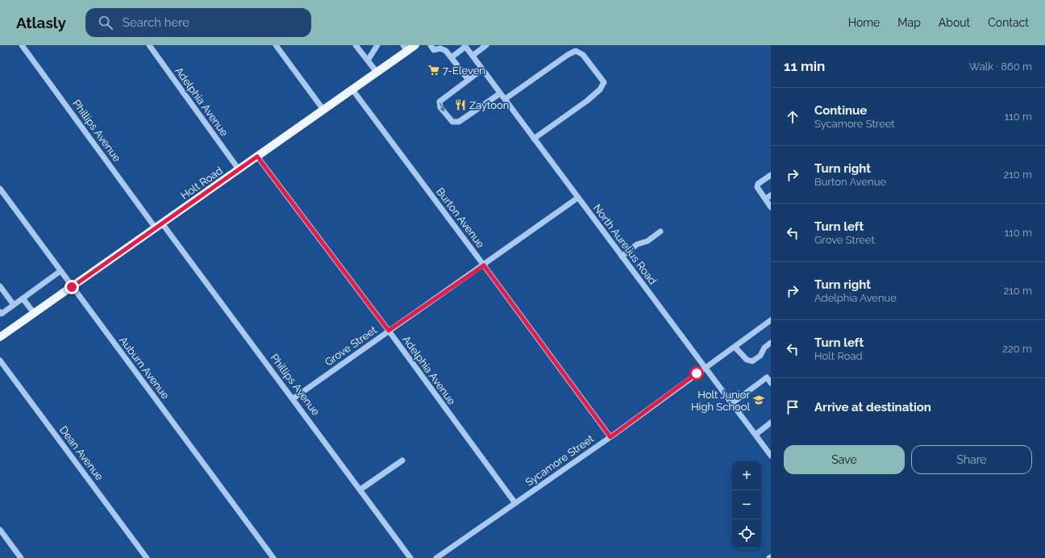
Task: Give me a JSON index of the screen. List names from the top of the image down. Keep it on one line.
{"streets":{"main road":["Holt Road"],"street":["Adelphia Avenue","Phillips Avenue","Burton Avenue","North Aurelius Road","Grove Street","Auburn Avenue","Dean Avenue","Sycamore Street"]},"crossings":[["Adelphia Avenue","Holt Road"],["Adelphia Avenue","Grove Street"],["Adelphia Avenue","Sycamore Street"],["Phillips Avenue","Holt Road"],["Phillips Avenue","Grove Street"],["Holt Road","Burton Avenue"],["Holt Road","Auburn Avenue"],["Burton Avenue","Grove Street"],["Burton Avenue","Sycamore Street"],["North Aurelius Road","Grove Street"],["North Aurelius Road","Sycamore Street"]],"places":{"supermarket":["7-Eleven"],"restaurant":["Zaytoon"],"school or university":["Holt Junior High School"]},"page":{"header":"Atlasly","search":"Search here","nav":["Home","Map","About","Contact"],"heading":["11 min","Walk · 860 m"],"list":[["Continue","Sycamore Street","110 m"],["Turn right","Burton Avenue","210 m"],["Turn left","Grove Street","110 m"],["Turn right","Adelphia Avenue","210 m"],["Turn left","Holt Road","220 m"],"Arrive at destination"],"buttons":["Save","Share"],"map_buttons":["+","−"]}}
